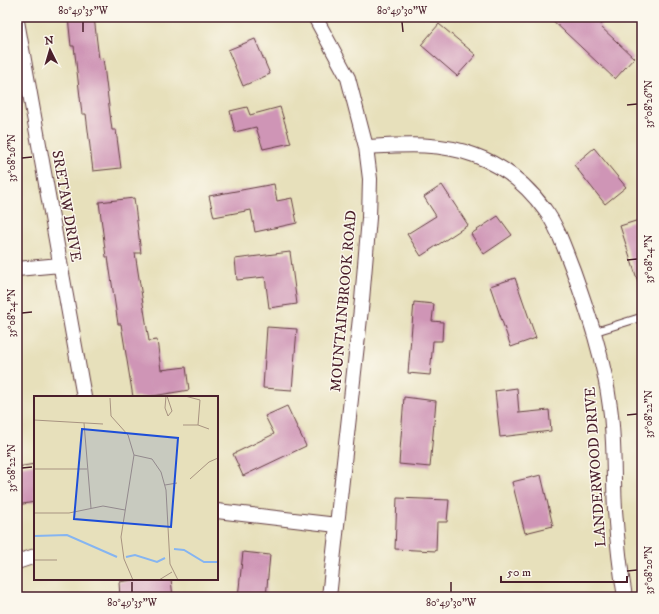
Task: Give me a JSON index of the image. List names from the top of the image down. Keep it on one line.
{"streets":{"street":["SRETAW DRIVE","MOUNTAINBROOK ROAD","LANDERWOOD DRIVE"]},"crossings":[["MOUNTAINBROOK ROAD","LANDERWOOD DRIVE"]],"scale_bar":"50 m","north":"top","coordinates":["80°49'35\"W","80°49'30\"W","35°08'26\"N","35°08'24\"N","35°08'22\"N","35°08'20\"N"]}
